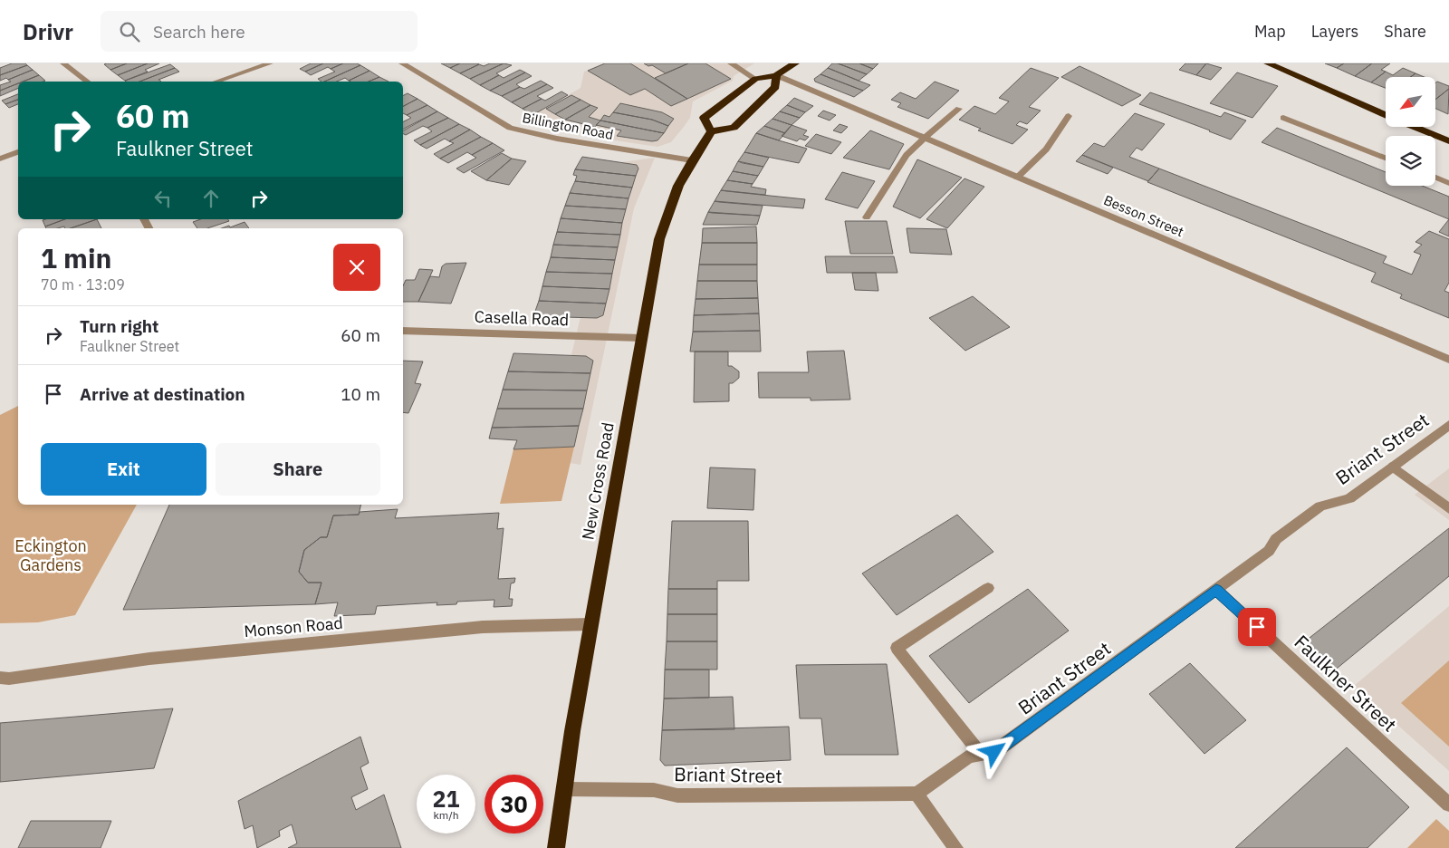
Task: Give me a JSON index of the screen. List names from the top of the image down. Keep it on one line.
{"streets":{"highway":["New Cross Road"],"street":["Billington Road","Besson Street","Casella Road","Briant Street","Monson Road","Faulkner Street"]},"crossings":[["Billington Road","New Cross Road"],["Casella Road","New Cross Road"],["Briant Street","New Cross Road"],["Briant Street","Faulkner Street"],["New Cross Road","Monson Road"]],"parks":["Eckington Gardens"],"north":"bottom left","page":{"header":"Drivr","search":"Search here","nav":["Map","Layers","Share"],"turn":["60 m","Faulkner Street"],"heading":["1 min","70 m · 13:09"],"list":[{"name":"Turn right","note":"Faulkner Street","value":"60 m"},{"name":"Arrive at destination","value":"10 m"}],"buttons":["Exit","Share"],"speed":"21 km/h","limit":"30"}}
